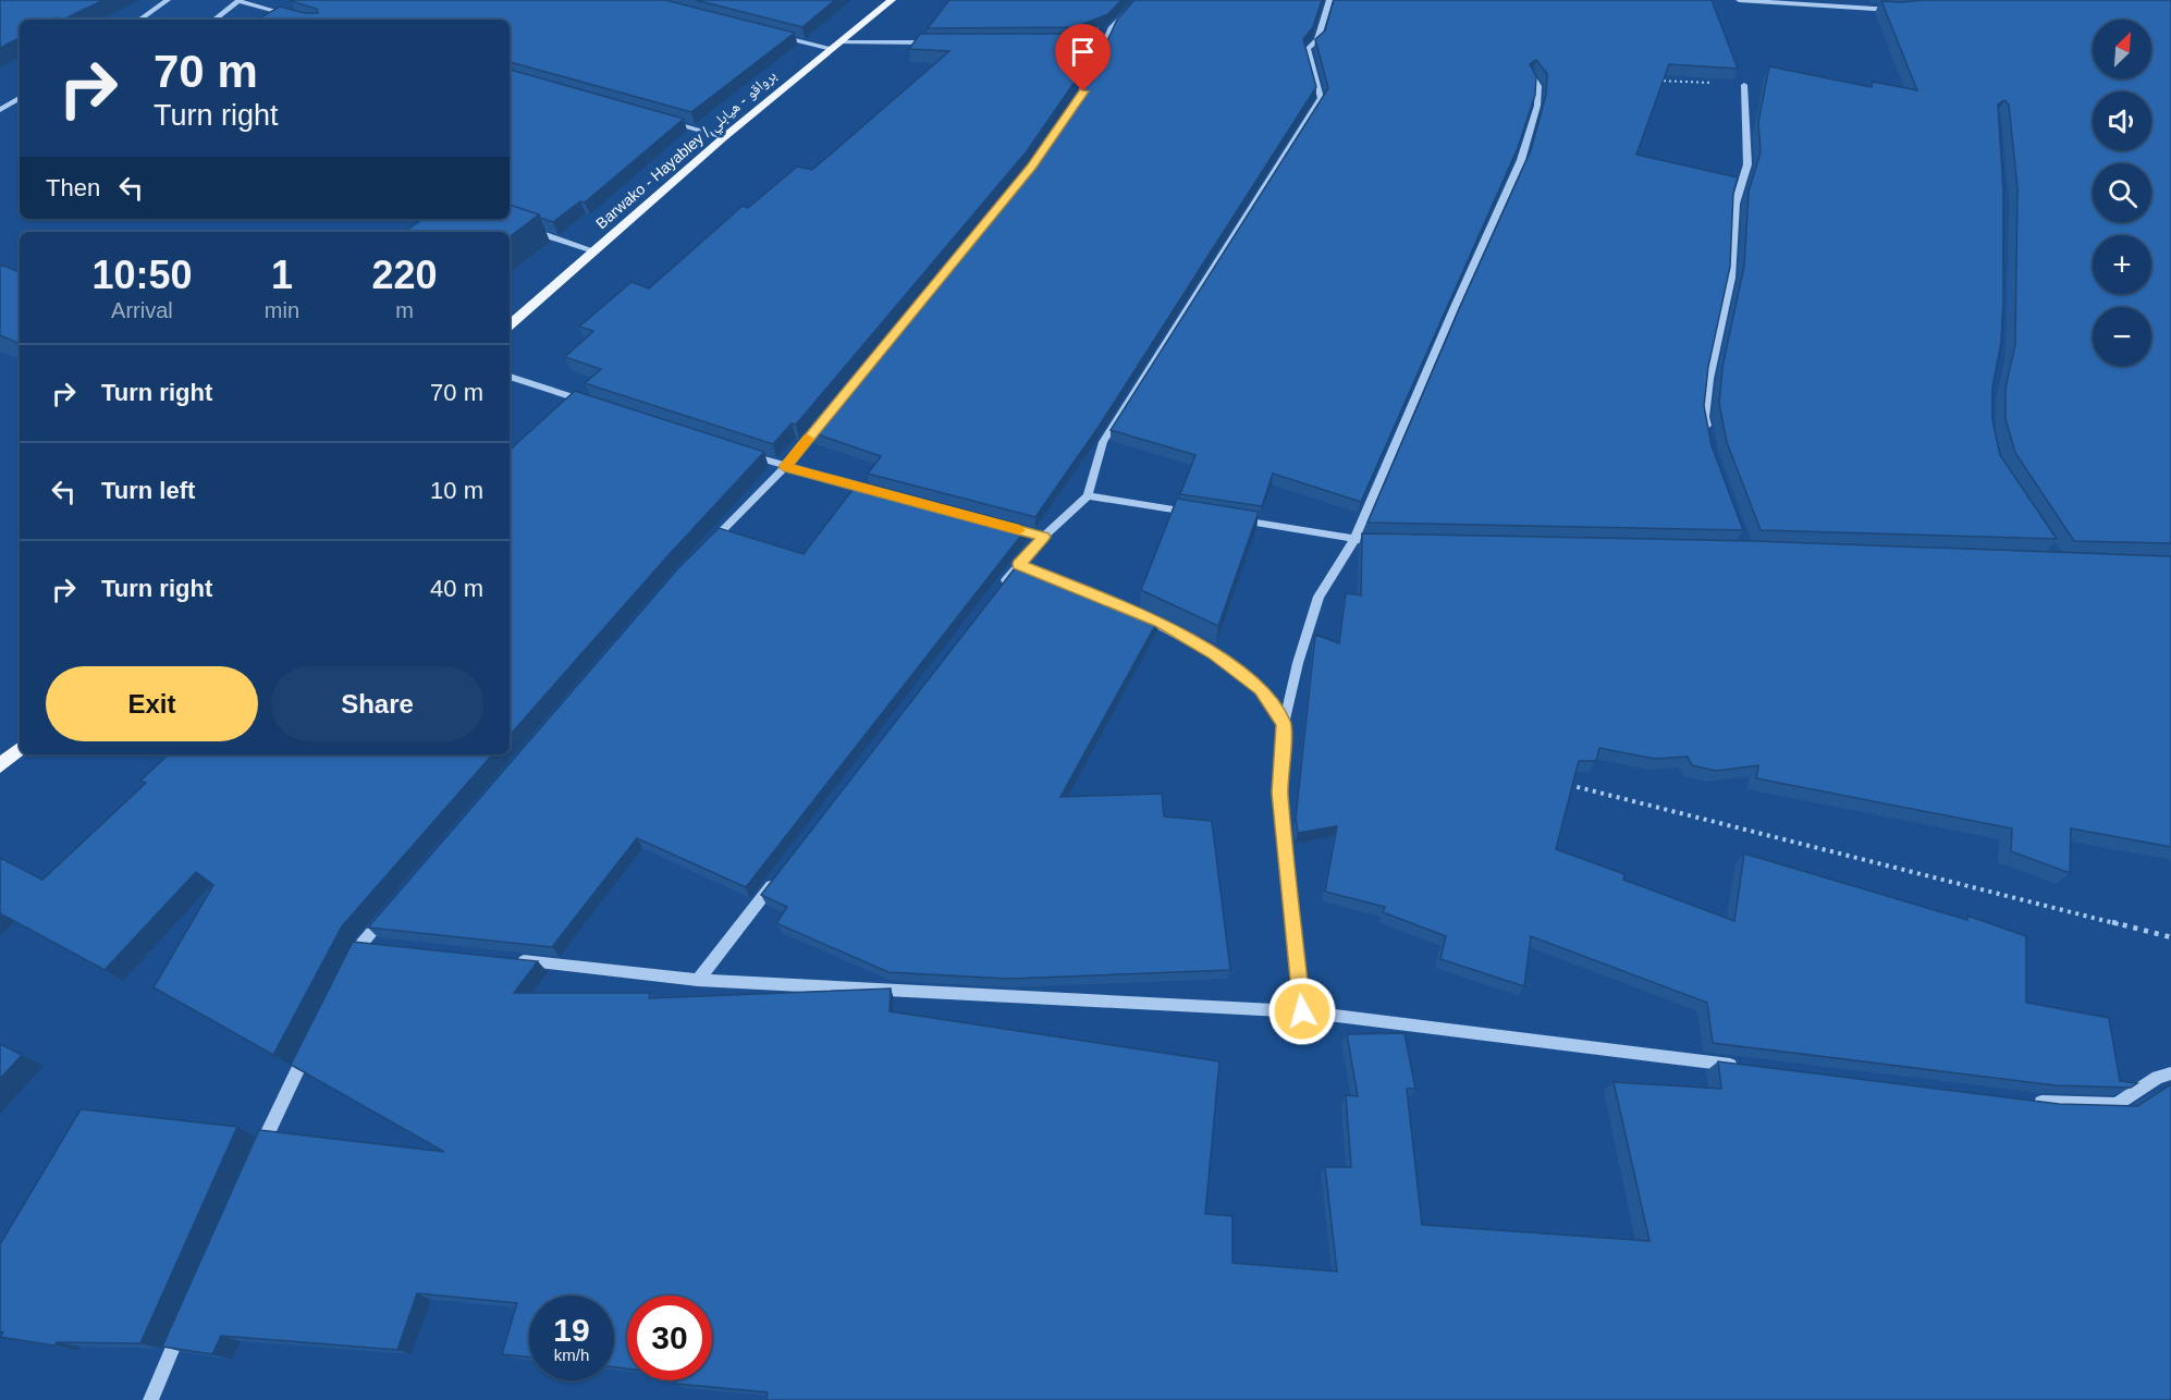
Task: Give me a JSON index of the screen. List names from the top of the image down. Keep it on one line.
{"streets":{"main road":["Barwako - Hayabley / برواقو - هيابلي"]},"north":"top right","page":{"map_buttons":["+","−"],"turn":["70 m","Turn right"],"then":"Then","eta":["10:50","Arrival","1","min","220","m"],"list":[{"name":"Turn right","value":"70 m"},{"name":"Turn left","value":"10 m"},{"name":"Turn right","value":"40 m"}],"buttons":["Exit","Share"],"speed":"19 km/h","limit":"30"}}
